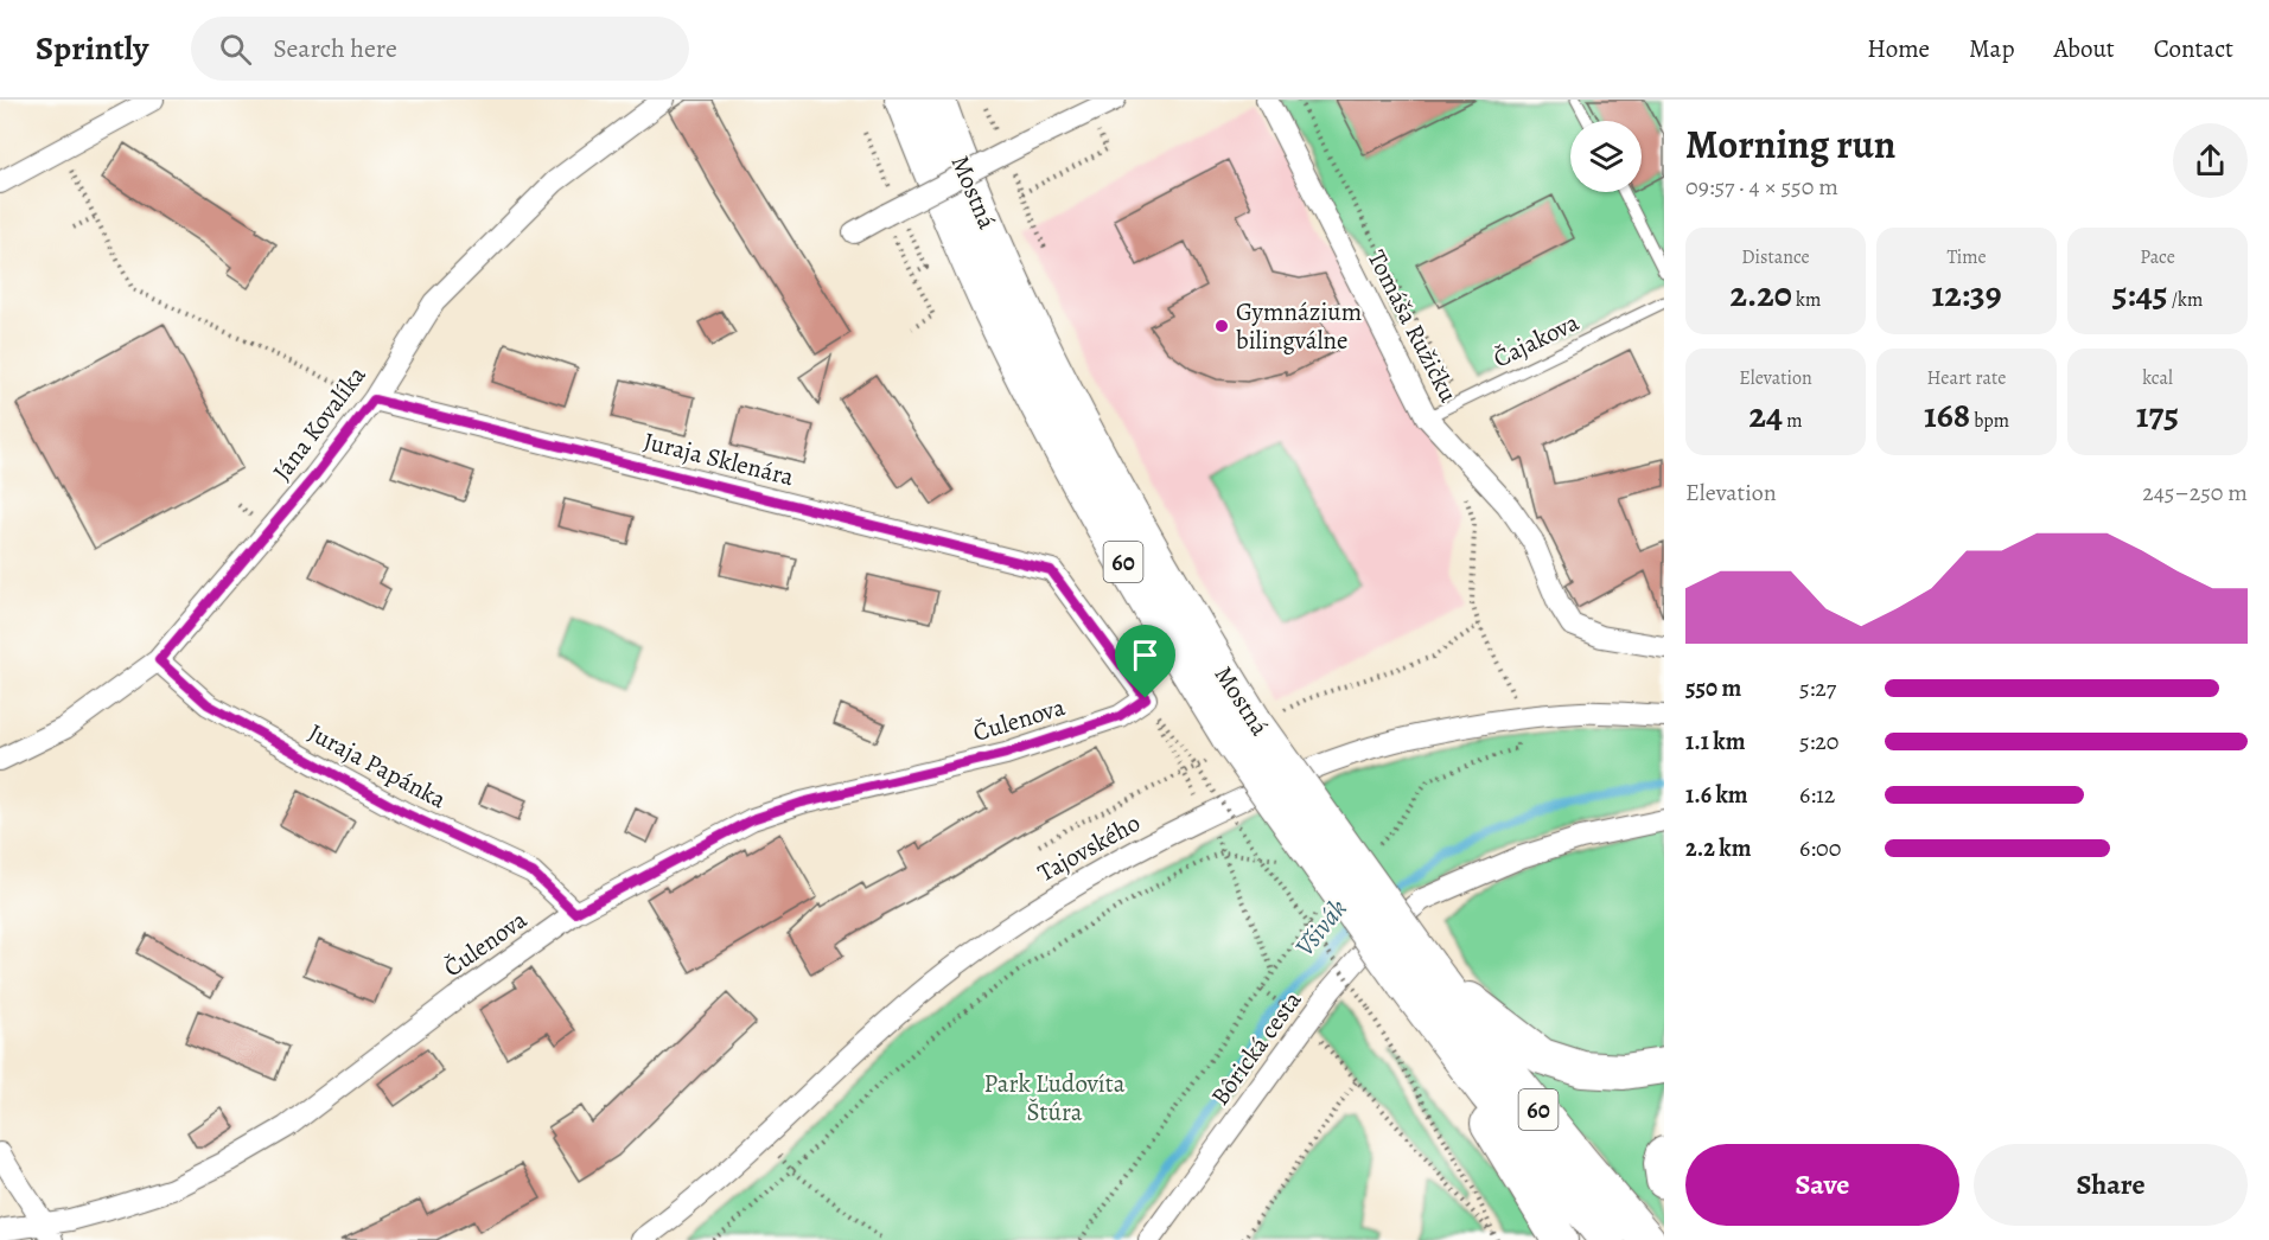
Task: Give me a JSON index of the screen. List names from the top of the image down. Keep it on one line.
{"streets":{"main road":["Mostná","60"],"street":["Tomáša Ružičku","Jána Kovalíka","Juraja Sklenára","Čulenova","Juraja Papánka","Tajovského","Bôrická cesta"],"lane":["Čajakova"]},"crossings":[["Tomáša Ružičku","Čajakova"],["Jána Kovalíka","Juraja Sklenára"],["Jána Kovalíka","Juraja Papánka"],["Juraja Sklenára","Čulenova"],["Čulenova","Juraja Papánka"]],"water":["Všivák"],"parks":["Park Ľudovíta Štúra"],"places":["Gymnázium bilingválne"],"page":{"header":"Sprintly","search":"Search here","nav":["Home","Map","About","Contact"],"heading":["Morning run","09:57 · 4 × 550 m"],"stats":[["Distance","2.20 km"],["Time","12:39"],["Pace","5:45 /km"],["Elevation","24 m"],["Heart rate","168 bpm"],["kcal","175"]],"chart":["Elevation","245–250 m"],"list":[{"name":"550 m","note":"5:27"},{"name":"1.1 km","note":"5:20"},{"name":"1.6 km","note":"6:12"},{"name":"2.2 km","note":"6:00"}],"buttons":["Save","Share"]}}
